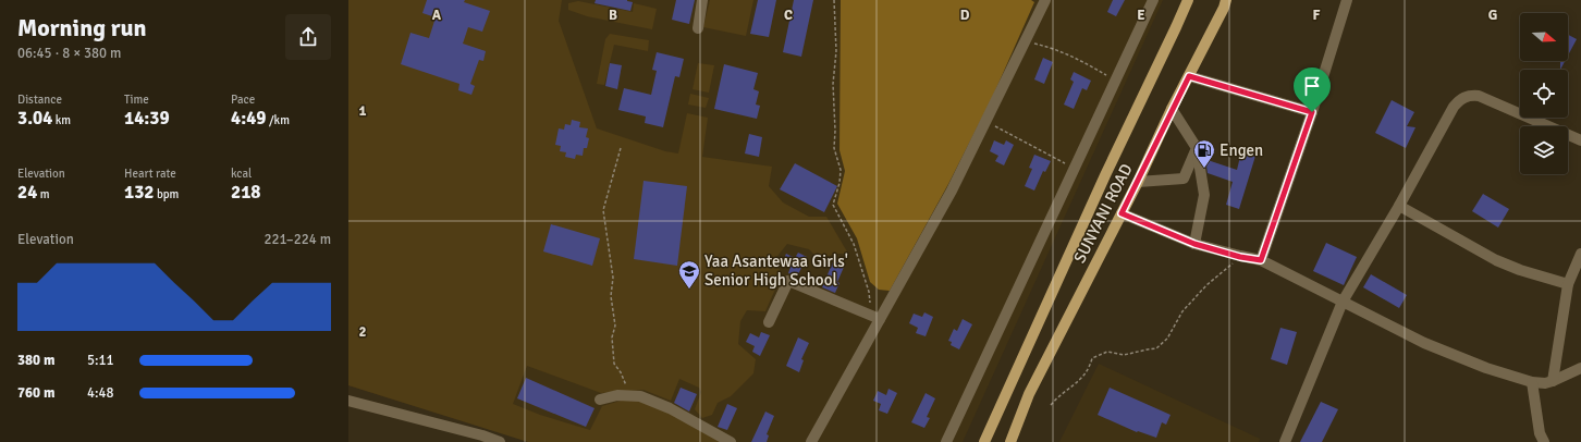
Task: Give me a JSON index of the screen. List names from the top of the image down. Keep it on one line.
{"streets":{"main road":["SUNYANI ROAD"]},"places":{"fuel station":["Engen"],"school or university":["Yaa Asantewaa Girls' Senior High School"]},"north":"right","page":{"heading":["Morning run","06:45 · 8 × 380 m"],"stats":[["Distance","3.04 km"],["Time","14:39"],["Pace","4:49 /km"],["Elevation","24 m"],["Heart rate","132 bpm"],["kcal","218"]],"chart":["Elevation","221–224 m"],"list":[{"name":"380 m","note":"5:11"},{"name":"760 m","note":"4:48"}]},"grid":{"columns":["A","B","C","D","E","F","G"],"rows":["1","2"]}}
